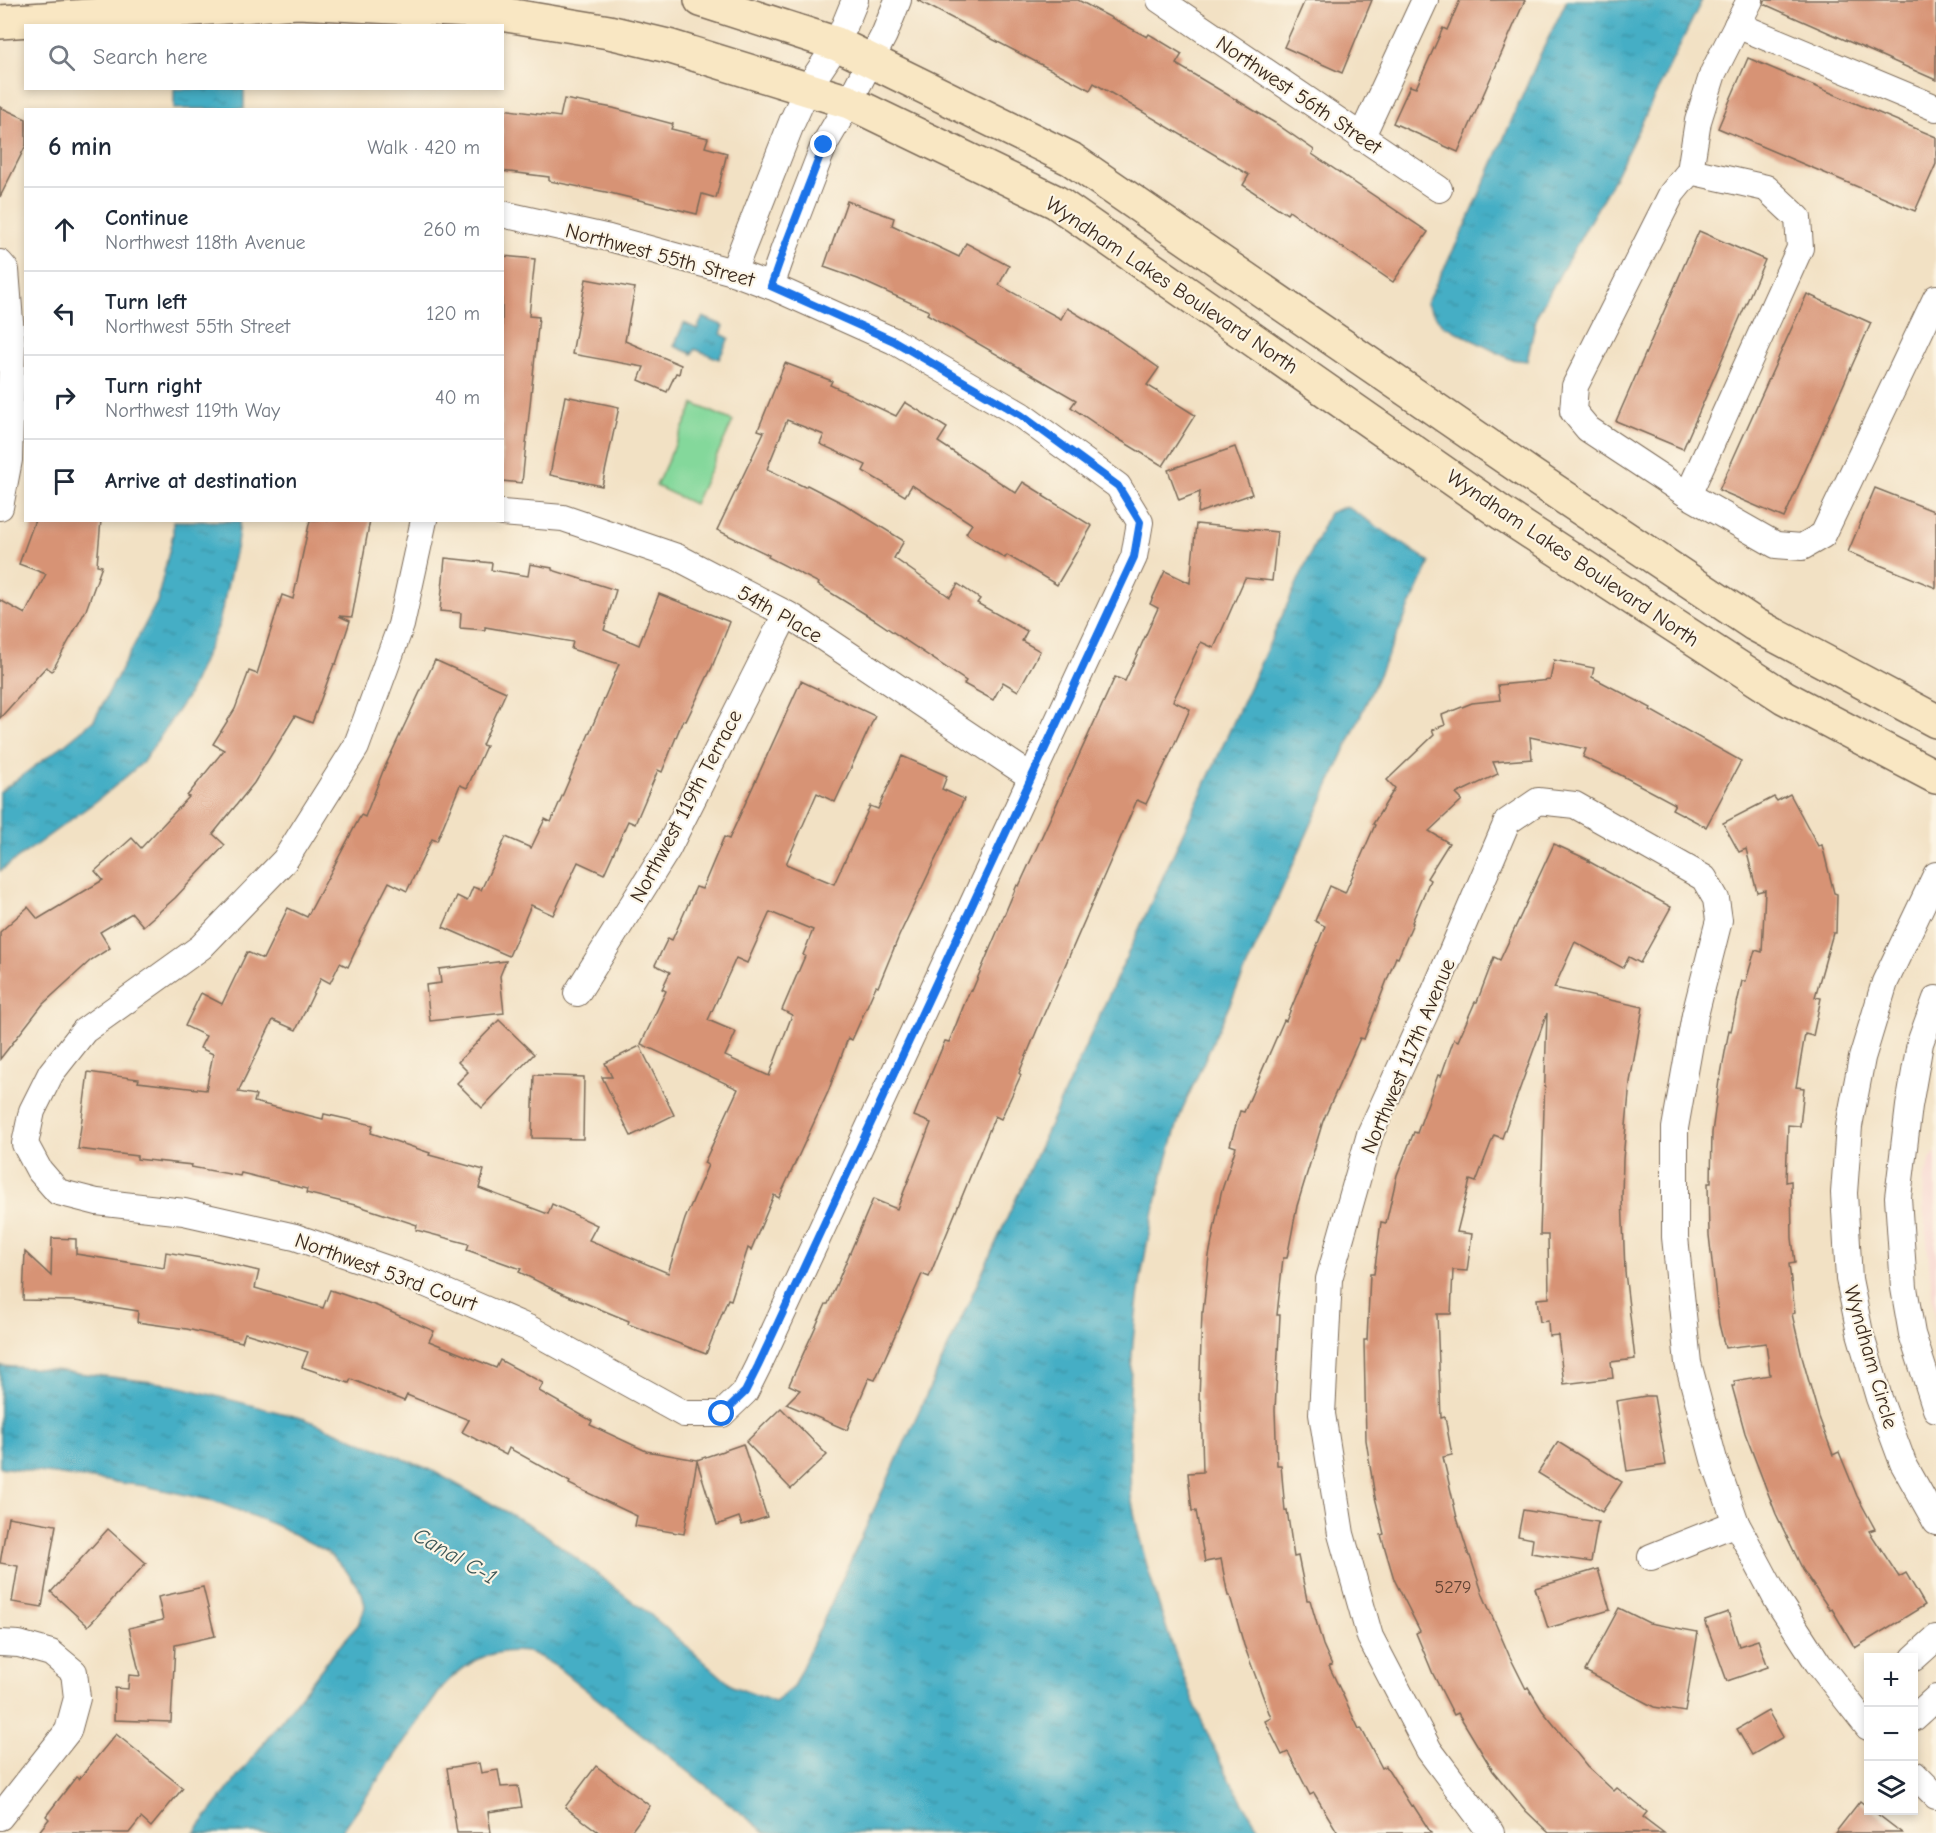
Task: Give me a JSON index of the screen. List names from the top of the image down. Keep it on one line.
{"streets":{"street":["Northwest 56th Street","Northwest 55th Street","Wyndham Lakes Boulevard North","54th Place","Northwest 119th Terrace","Northwest 117th Avenue","Northwest 53rd Court","Wyndham Circle"]},"crossings":[["Northwest 55th Street","54th Place"],["Northwest 55th Street","Northwest 53rd Court"],["54th Place","Northwest 119th Terrace"],["54th Place","Northwest 53rd Court"]],"water":["Canal C-1"],"house_numbers":["5279"],"page":{"search":"Search here","heading":["6 min","Walk · 420 m"],"list":[["Continue","Northwest 118th Avenue","260 m"],["Turn left","Northwest 55th Street","120 m"],["Turn right","Northwest 119th Way","40 m"],"Arrive at destination"],"map_buttons":["+","−"]}}
